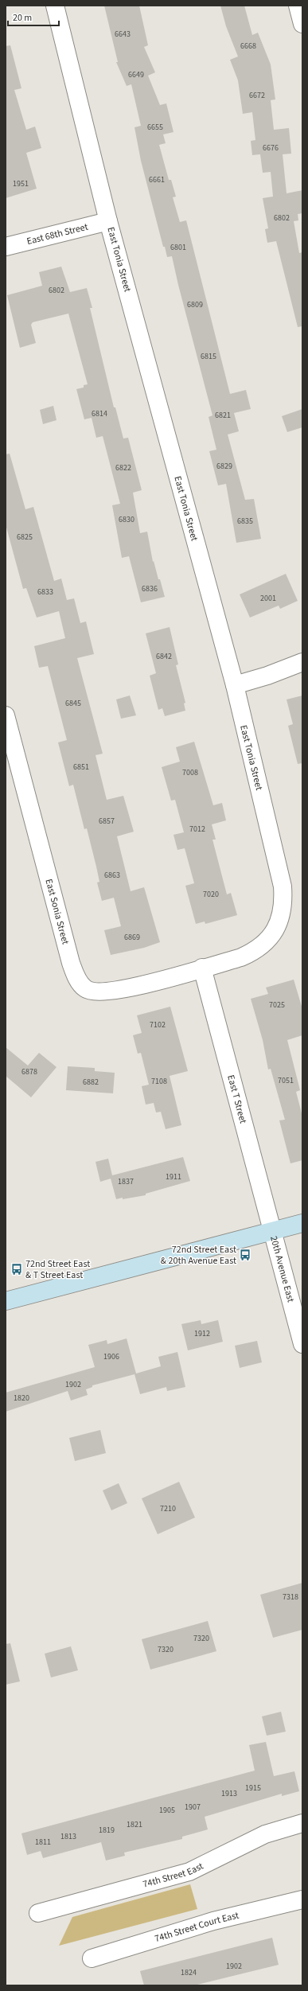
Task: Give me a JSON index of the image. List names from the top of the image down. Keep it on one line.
{"streets":{"street":["East 68th Street","East Tonia Street","East Sonia Street","East T Street","20th Avenue East","74th Street East","74th Street Court East"]},"crossings":[["East 68th Street","East Tonia Street"],["East Tonia Street","East Sonia Street"],["East Tonia Street","East T Street"],["East Sonia Street","East T Street"],["East T Street","20th Avenue East"]],"places":{"bus stop":["72nd Street East & 20th Avenue East","72nd Street East & T Street East"]},"house_numbers":["6643","6668","6649","6672","6655","6676","6661","1951","6802","6801","6802","6809","6815","6814","6821","6829","6822","6830","6835","6825","6836","6833","2001","6842","6845","6851","7008","6857","7012","6863","7020","6869","7025","7102","6878","7051","7108","6882","1911","1837","1912","1906","1902","1820","7210","7318","7320","7320","1915","1913","1907","1905","1821","1819","1813","1811","1902","1824"],"scale_bar":"20 m"}
